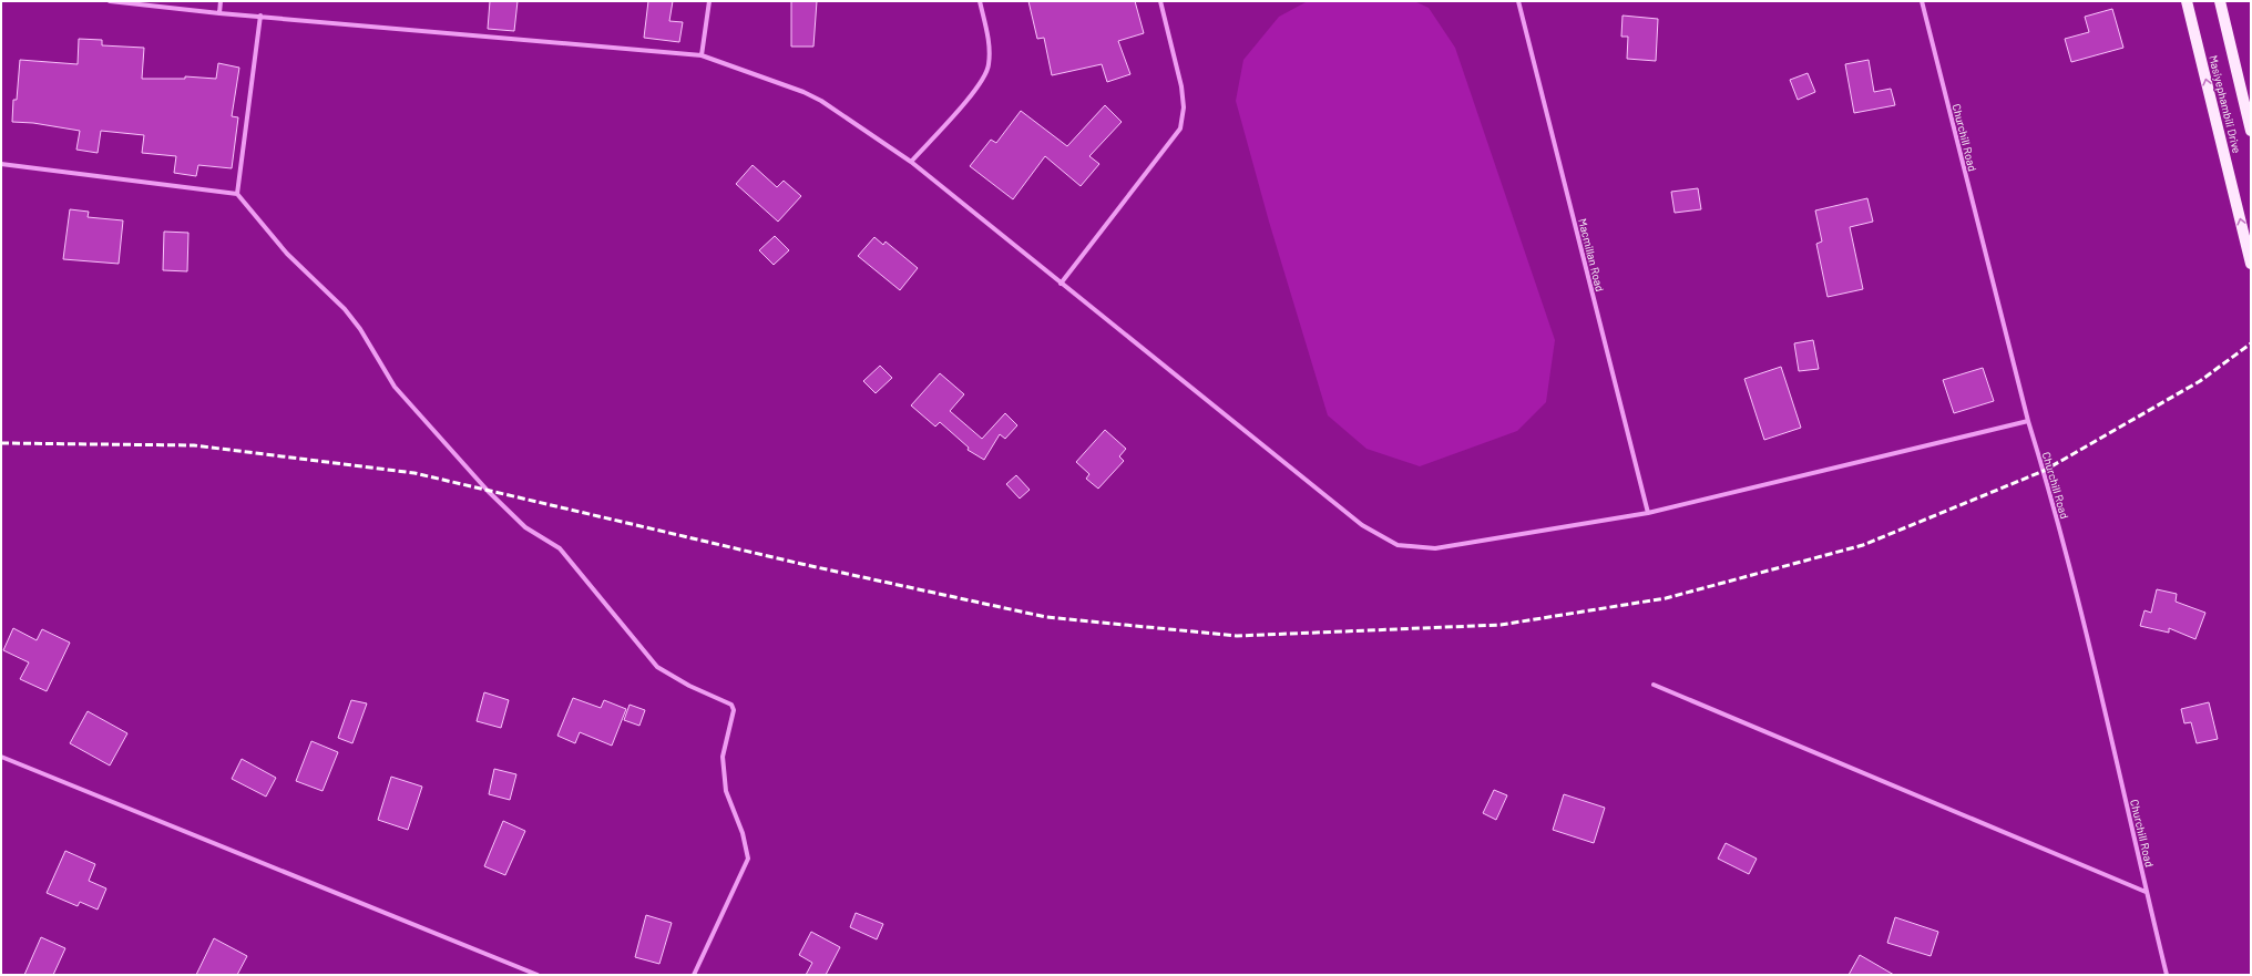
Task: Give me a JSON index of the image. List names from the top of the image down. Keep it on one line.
{"streets":{"main road":["Masiyephambili Drive"],"street":["Churchill Road","Macmillan Road"]}}
